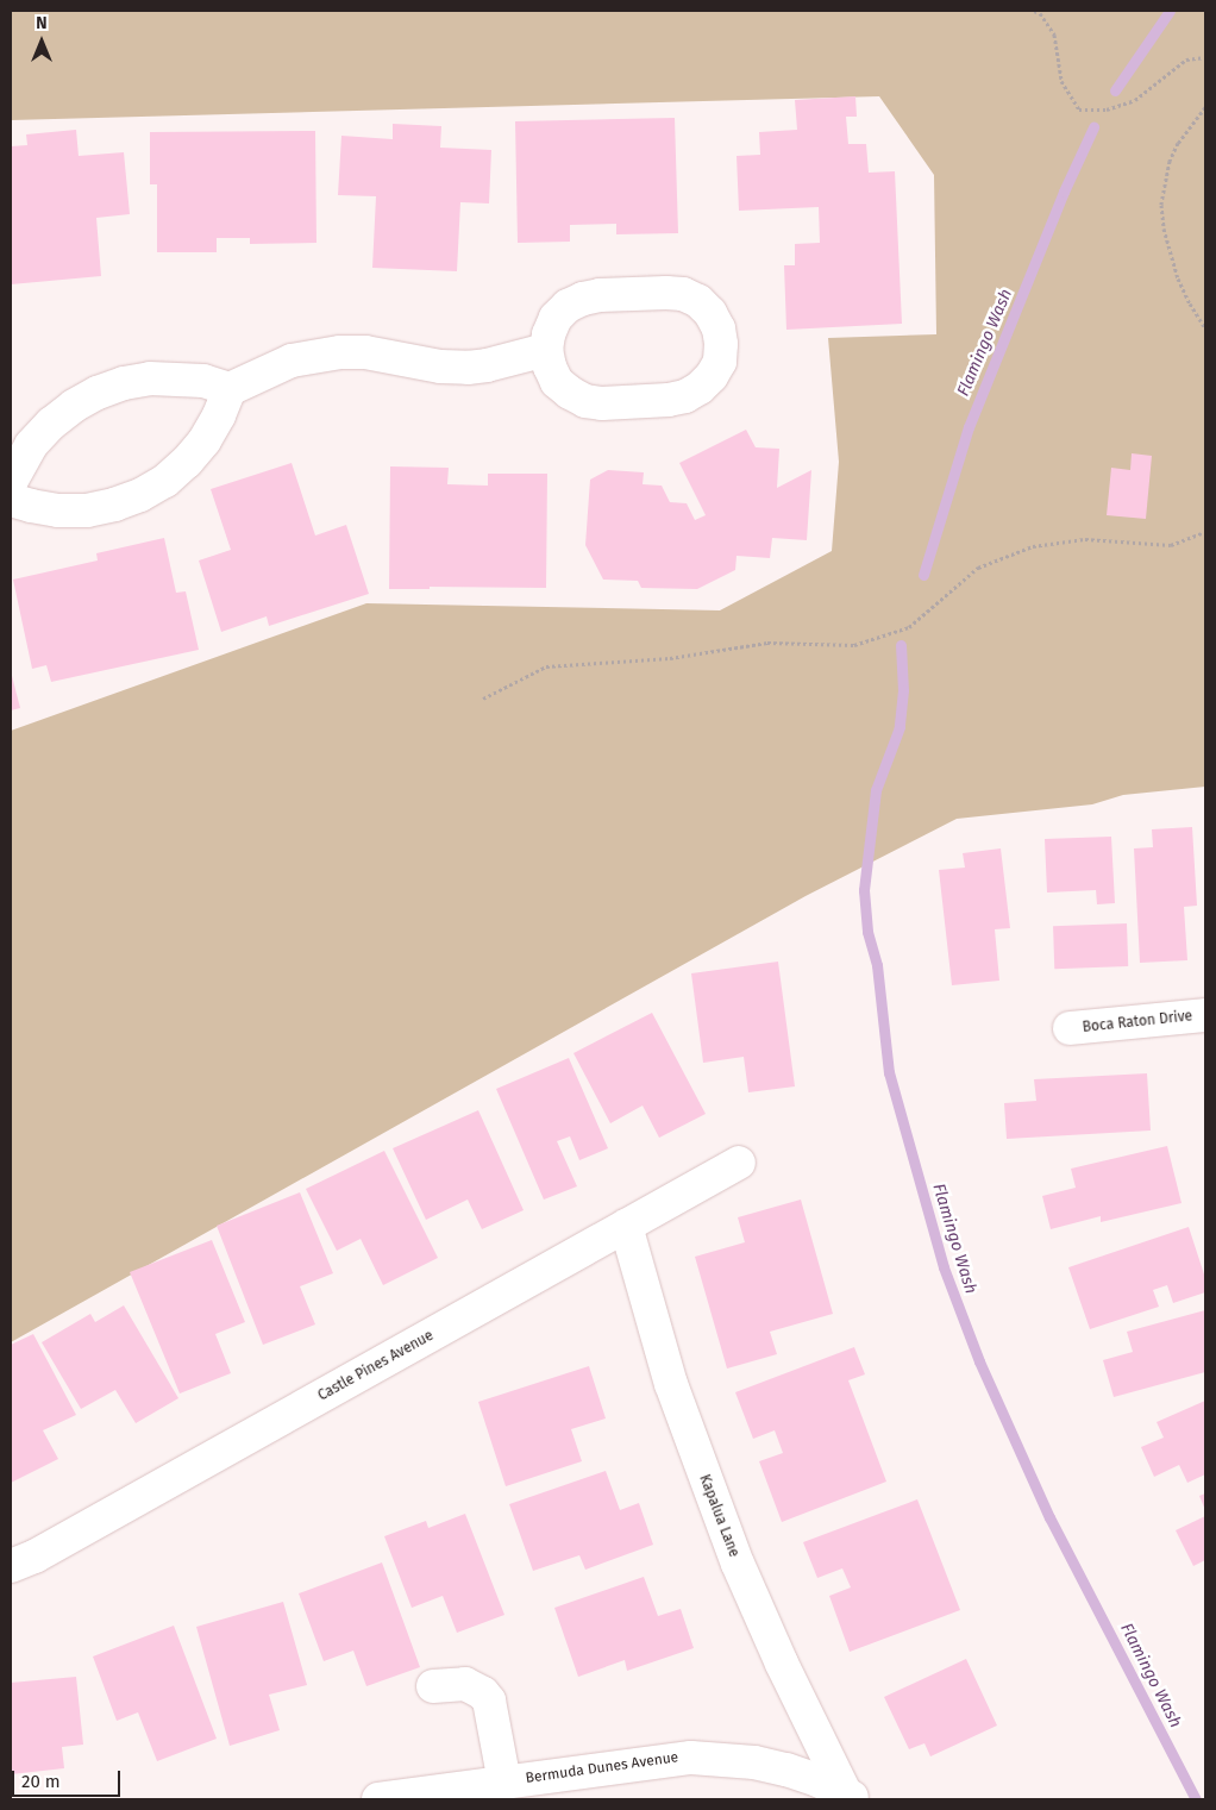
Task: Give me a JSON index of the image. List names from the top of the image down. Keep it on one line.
{"streets":{"street":["Boca Raton Drive","Castle Pines Avenue","Kapalua Lane","Bermuda Dunes Avenue"]},"crossings":[["Castle Pines Avenue","Kapalua Lane"],["Kapalua Lane","Bermuda Dunes Avenue"]],"water":["Flamingo Wash"],"scale_bar":"20 m","north":"top"}
